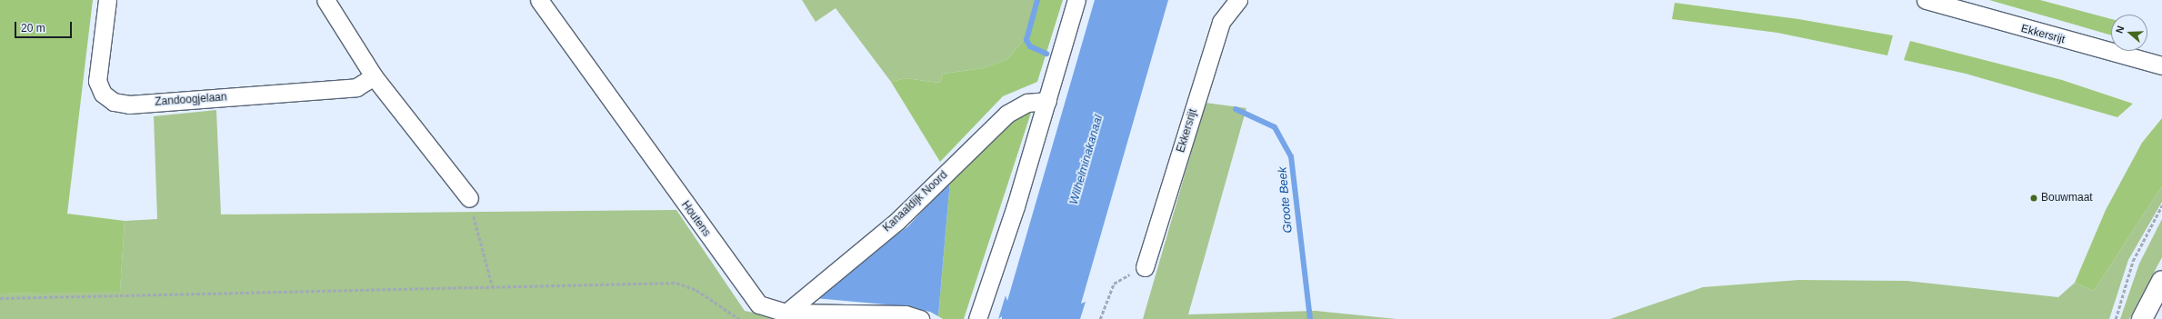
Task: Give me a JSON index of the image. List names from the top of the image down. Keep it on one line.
{"streets":{"street":["Ekkersrijt","Zandoogjelaan","Kanaaldijk Noord","Houtens"]},"crossings":[["Kanaaldijk Noord","Houtens"]],"water":["Wilhelminakanaal","Groote Beek"],"places":["Bouwmaat"],"scale_bar":"20 m","north":"left"}
